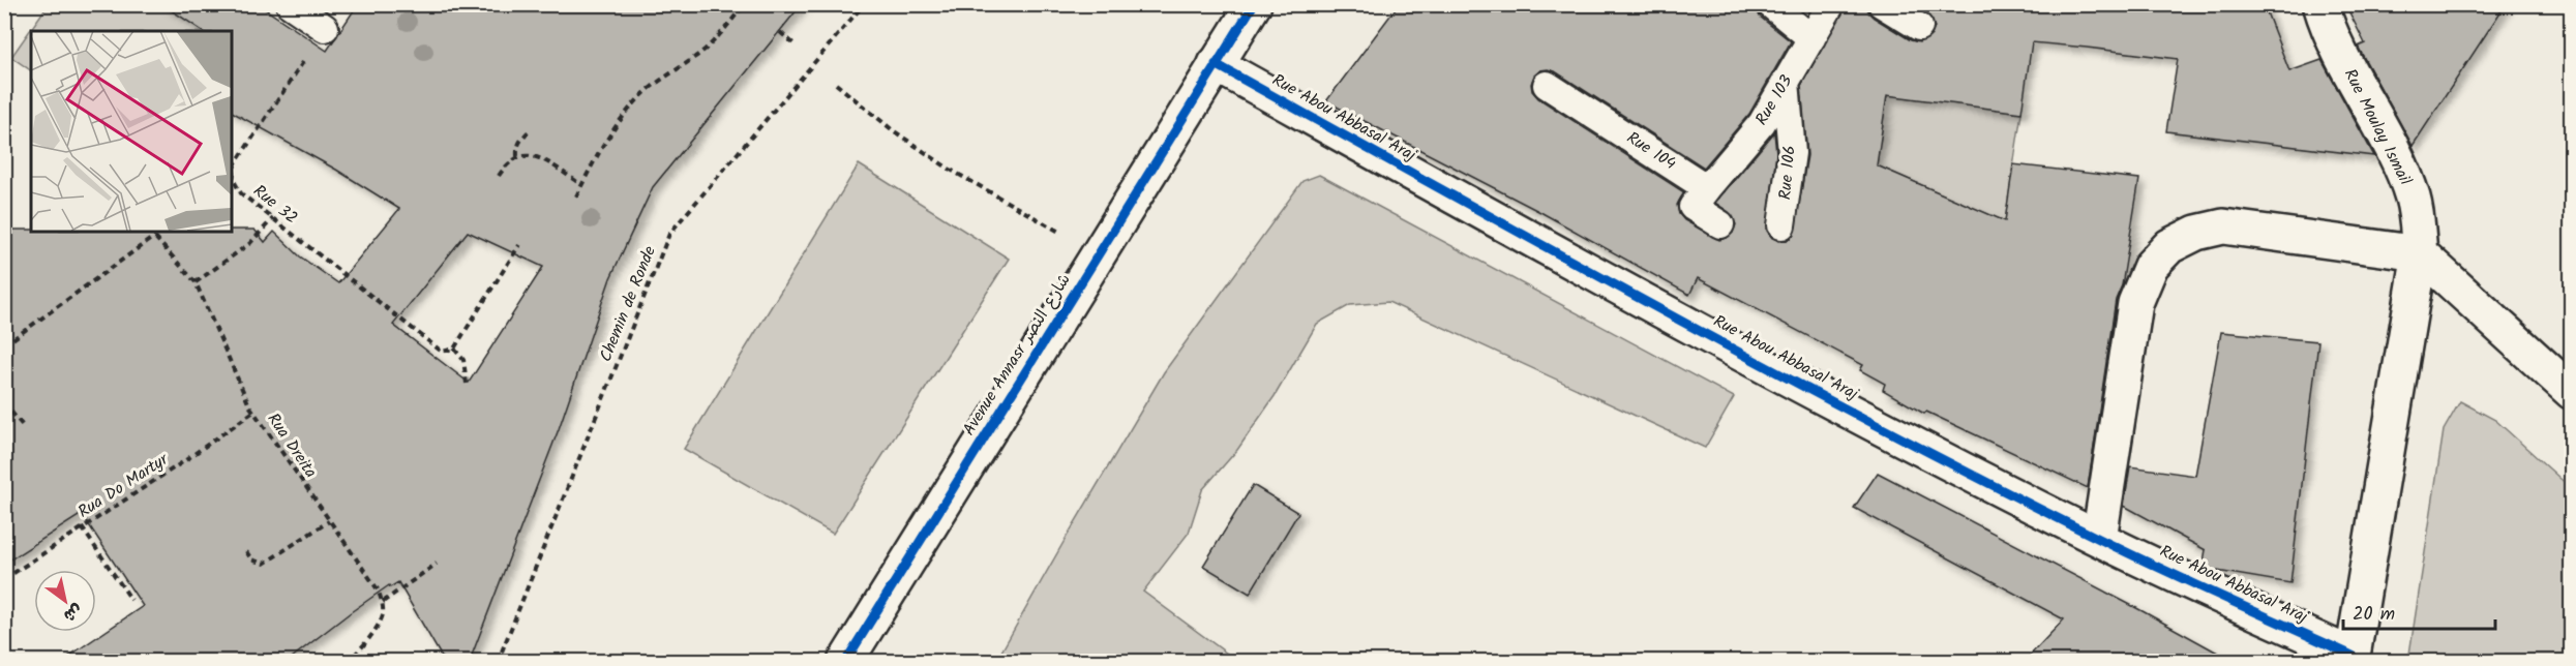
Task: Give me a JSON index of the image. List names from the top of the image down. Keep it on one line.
{"streets":{"street":["Rue Abou Abbasal Araj","Rue Moulay Ismail","Avenue Annasr شارع النصر"],"lane":["Rue 103","Rue 104","Rue 106"],"path":["Rue 32","Chemin de Ronde","Rua Dreita","Rua Do Martyr"]},"crossings":[["Rue 103","Rue 104"],["Rue 103","Rue 106"],["Rue Abou Abbasal Araj","Rue Moulay Ismail"],["Rue Abou Abbasal Araj","Avenue Annasr شارع النصر"],["Rua Dreita","Rua Do Martyr"]],"scale_bar":"20 m","north":"bottom right"}
